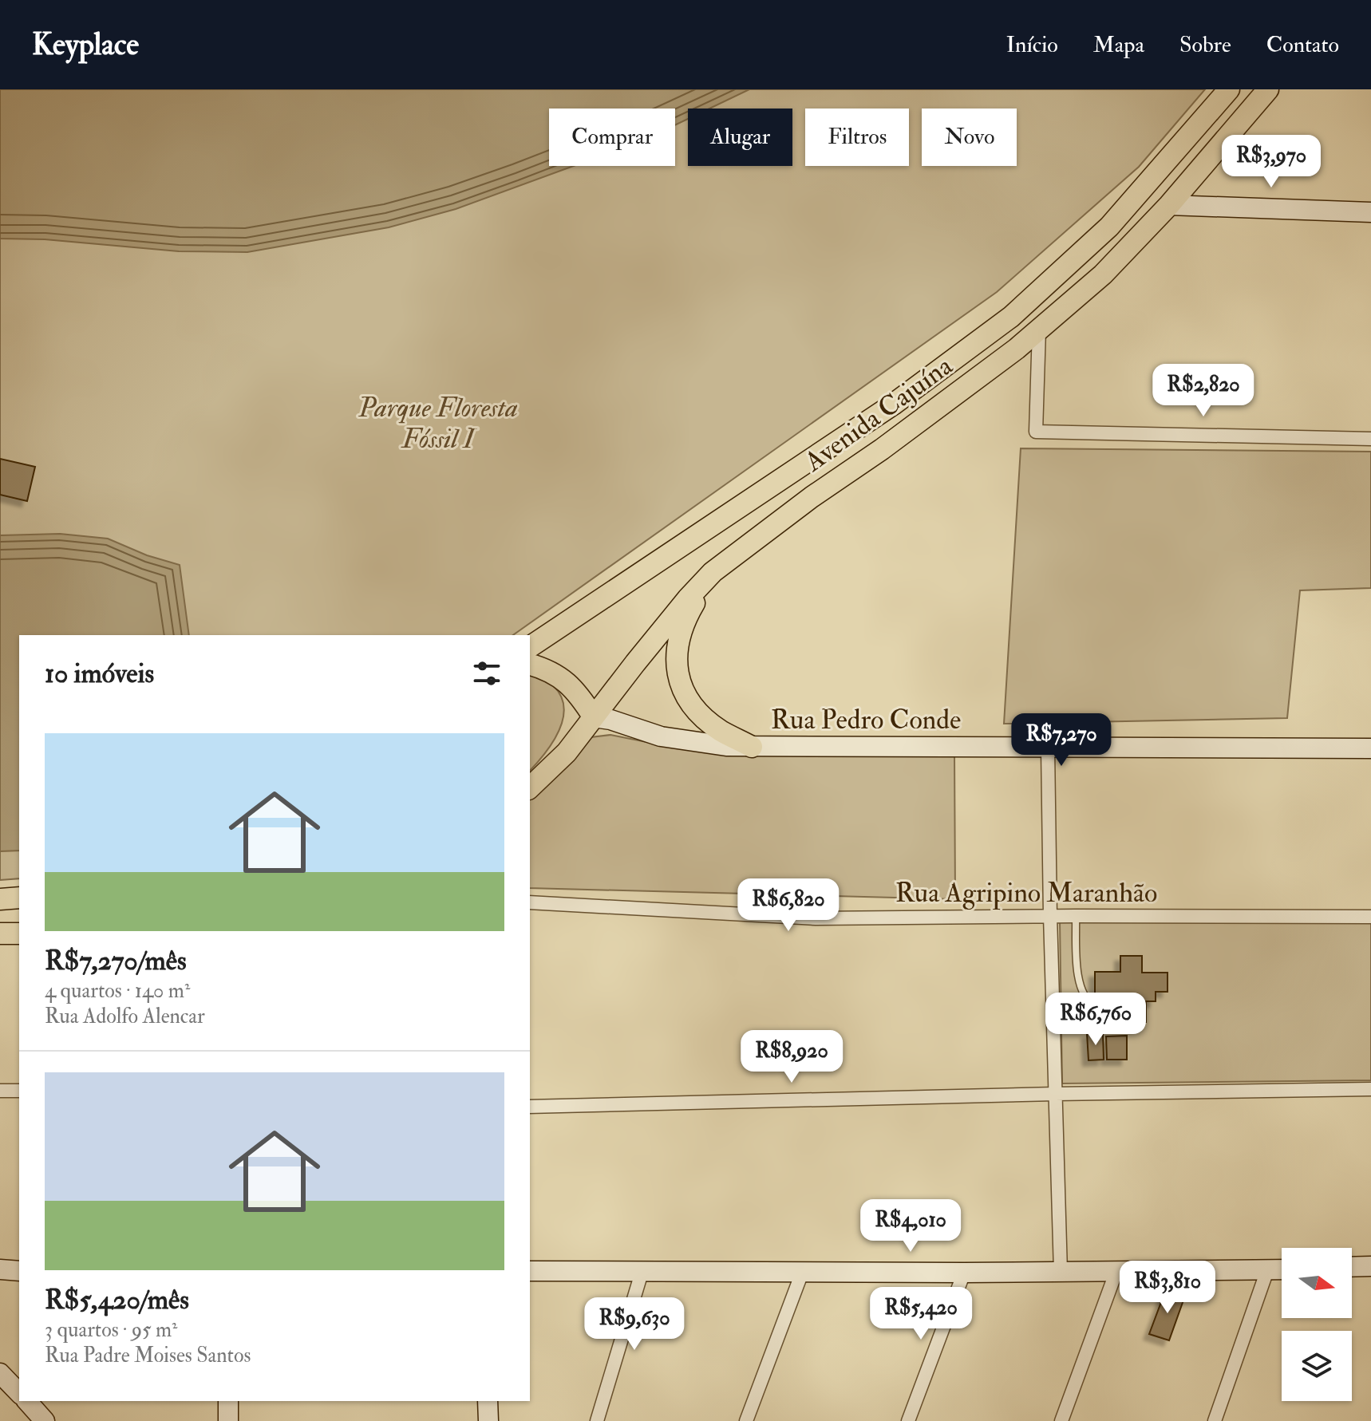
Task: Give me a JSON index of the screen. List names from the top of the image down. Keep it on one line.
{"streets":{"main road":["Avenida Cajuína"],"street":["Rua Pedro Conde","Rua Agripino Maranhão"]},"crossings":[["Avenida Cajuína","Rua Pedro Conde"]],"parks":["Parque Floresta Fóssil I"],"north":"right","page":{"header":"Keyplace","nav":["Início","Mapa","Sobre","Contato"],"chip":["Comprar","Alugar","Filtros","Novo"],"price":["R$3,970","R$2,820","R$7,270","R$6,820","R$6,760","R$8,920","R$4,010","R$3,810","R$5,420","R$9,630"],"heading":"10 imóveis","list":[{"name":"R$7,270/mês","note":"4 quartos · 140 m² · Rua Adolfo Alencar"},{"name":"R$5,420/mês","note":"3 quartos · 95 m² · Rua Padre Moises Santos"}]}}
